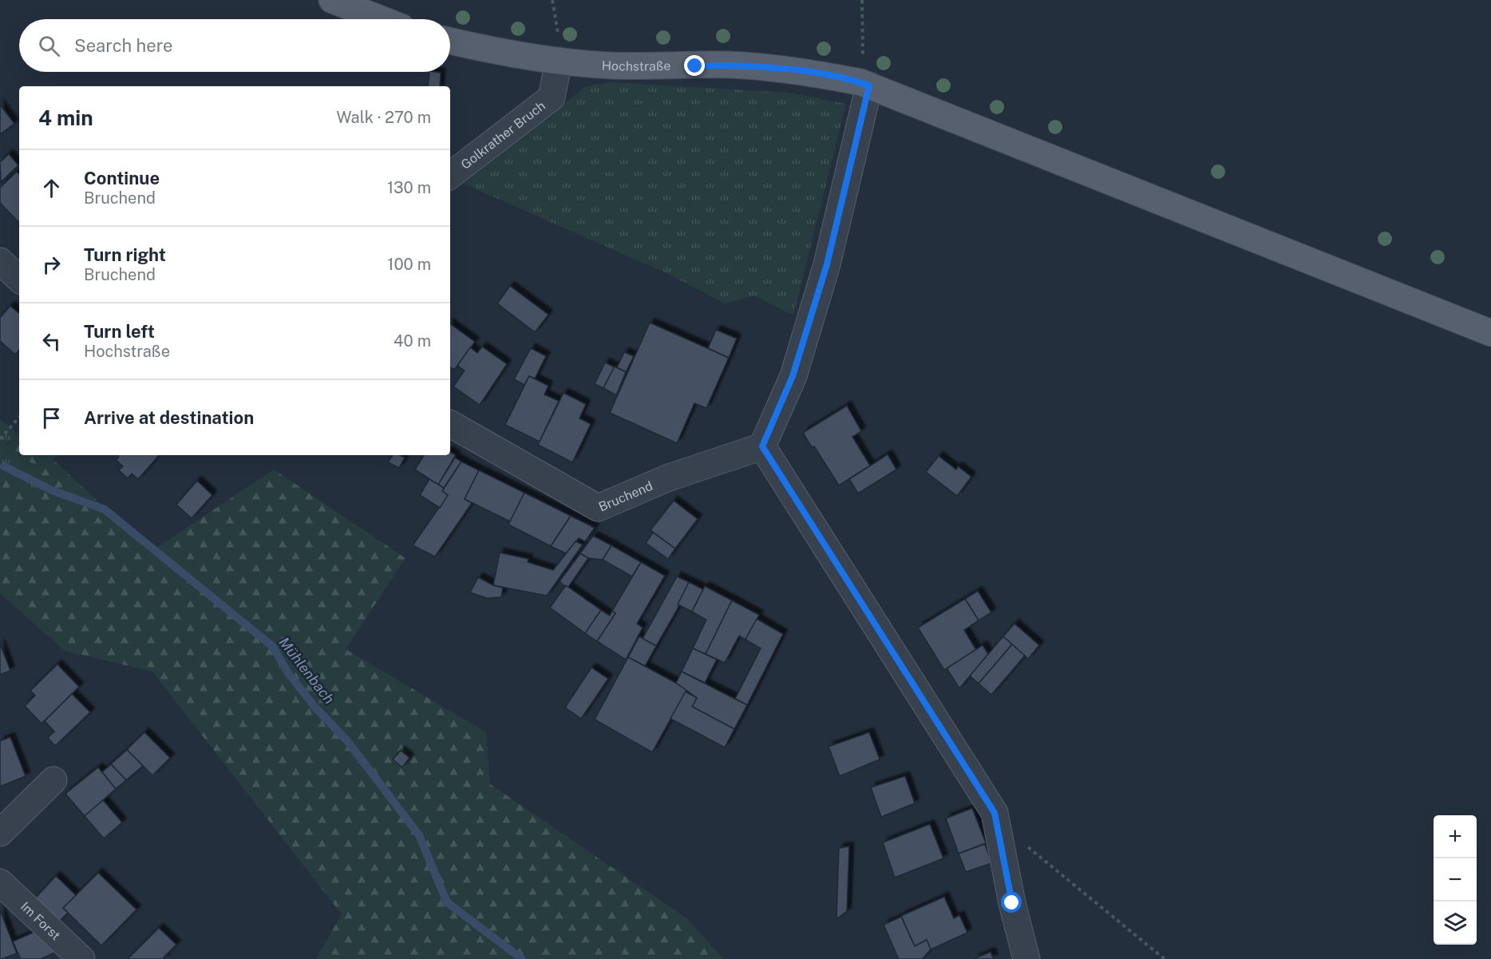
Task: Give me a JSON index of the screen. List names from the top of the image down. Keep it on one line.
{"streets":{"main road":["Hochstraße"],"street":["Golkrather Bruch","Bruchend","Im Forst"]},"crossings":[["Hochstraße","Golkrather Bruch"]],"water":["Mühlenbach"],"page":{"search":"Search here","heading":["4 min","Walk · 270 m"],"list":[["Continue","Bruchend","130 m"],["Turn right","Bruchend","100 m"],["Turn left","Hochstraße","40 m"],"Arrive at destination"],"map_buttons":["+","−"]}}
